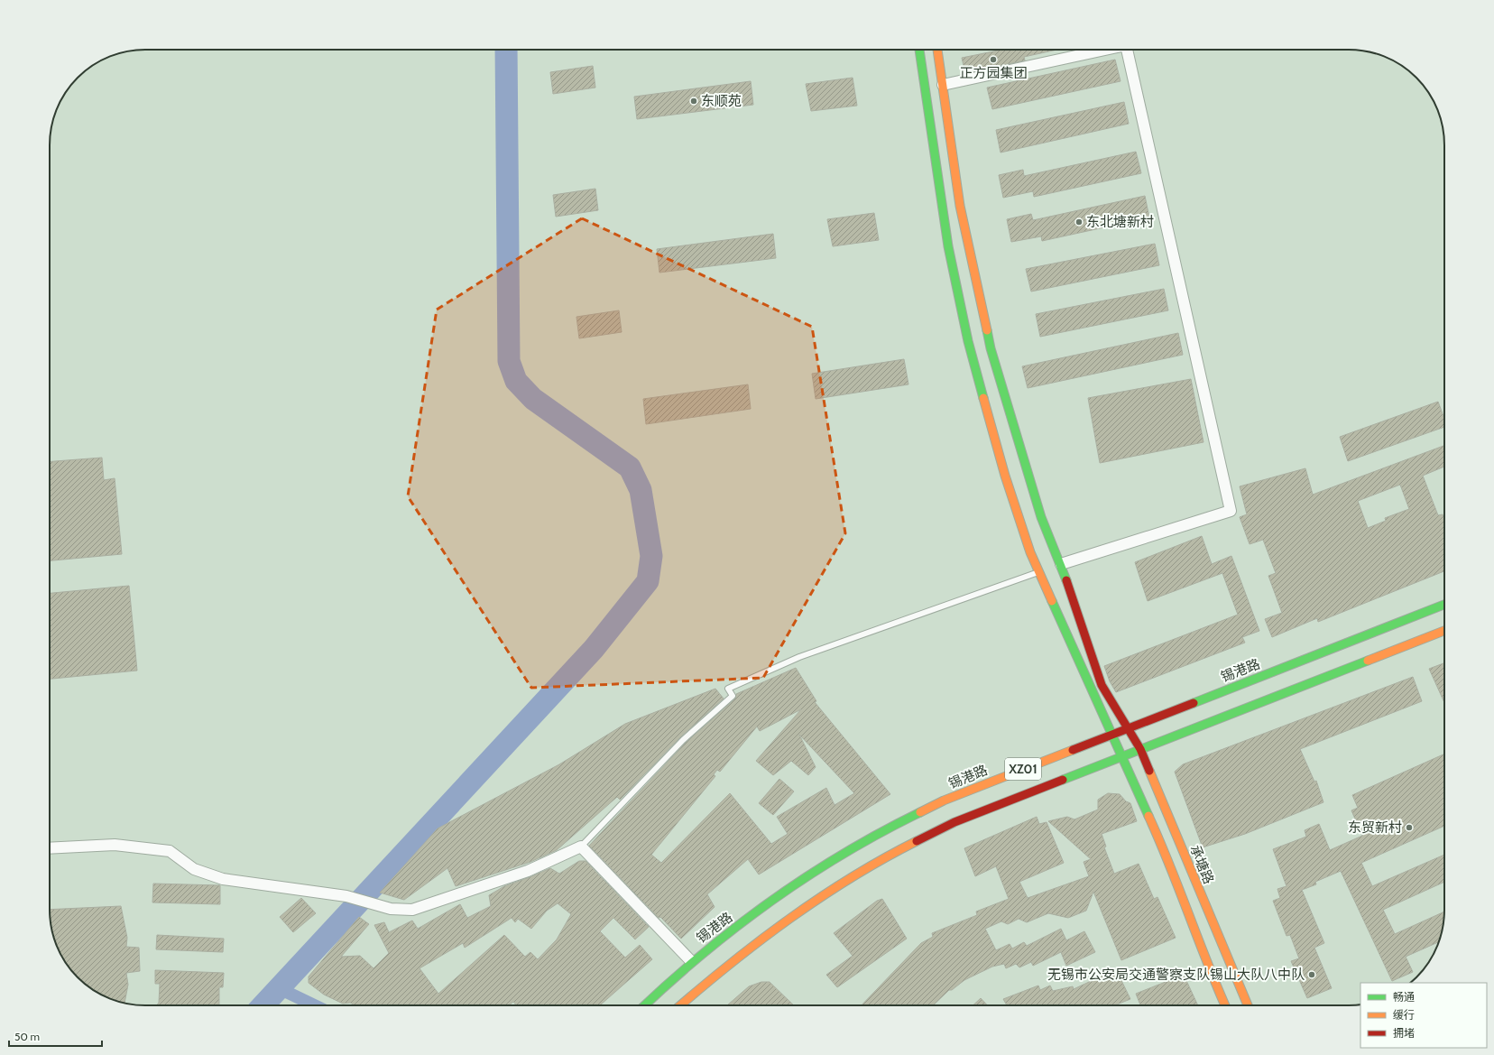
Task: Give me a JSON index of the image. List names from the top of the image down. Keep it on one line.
{"streets":{"street":["锡港路","XZ01","承塘路"]},"crossings":[["锡港路","承塘路"],["XZ01","承塘路"]],"places":["正方园集团","东顺苑","东北塘新村","东贸新村","无锡市公安局交通警察支队锡山大队八中队"],"legend":["畅通","缓行","拥堵"],"scale_bar":"50 m"}
